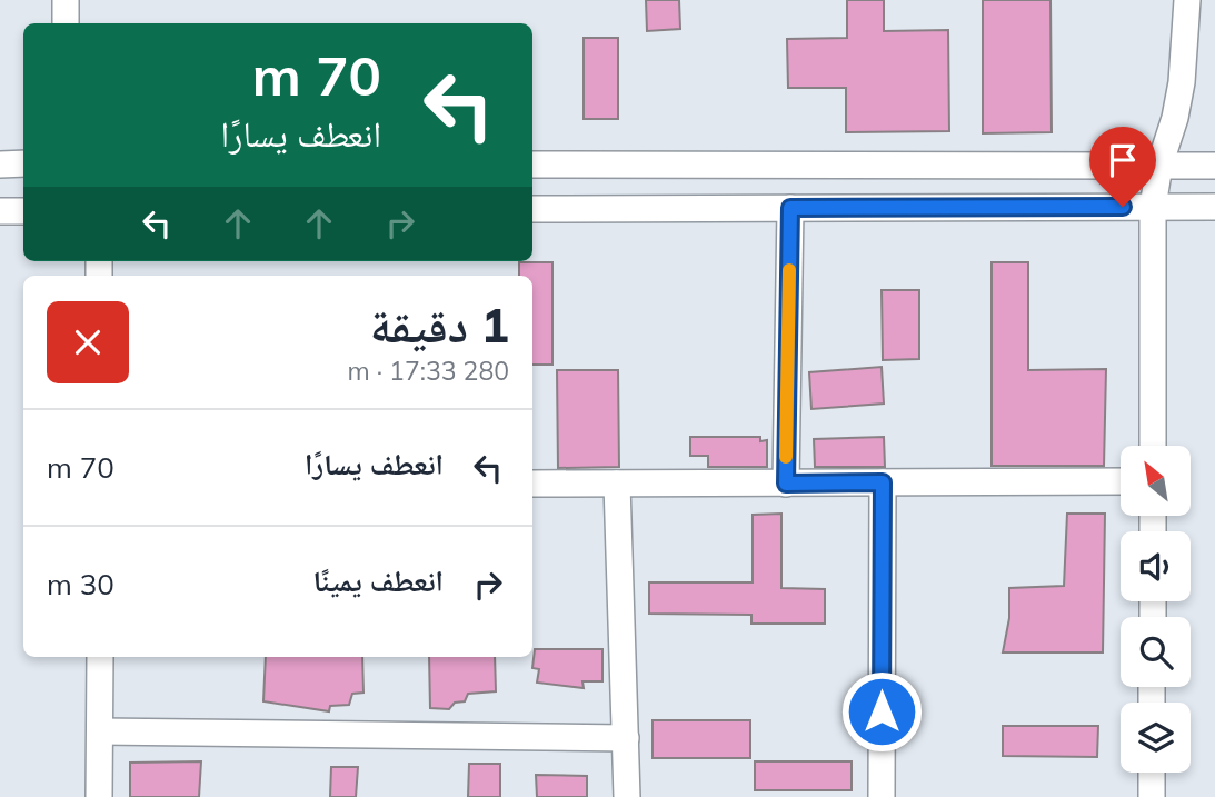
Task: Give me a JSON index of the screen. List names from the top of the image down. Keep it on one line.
{"north":"top left","page":{"turn":["70 m","انعطف يسارًا"],"heading":["1 دقيقة","280 m · 17:33"],"list":[{"name":"انعطف يسارًا","value":"70 m"},{"name":"انعطف يمينًا","value":"30 m"}]}}
